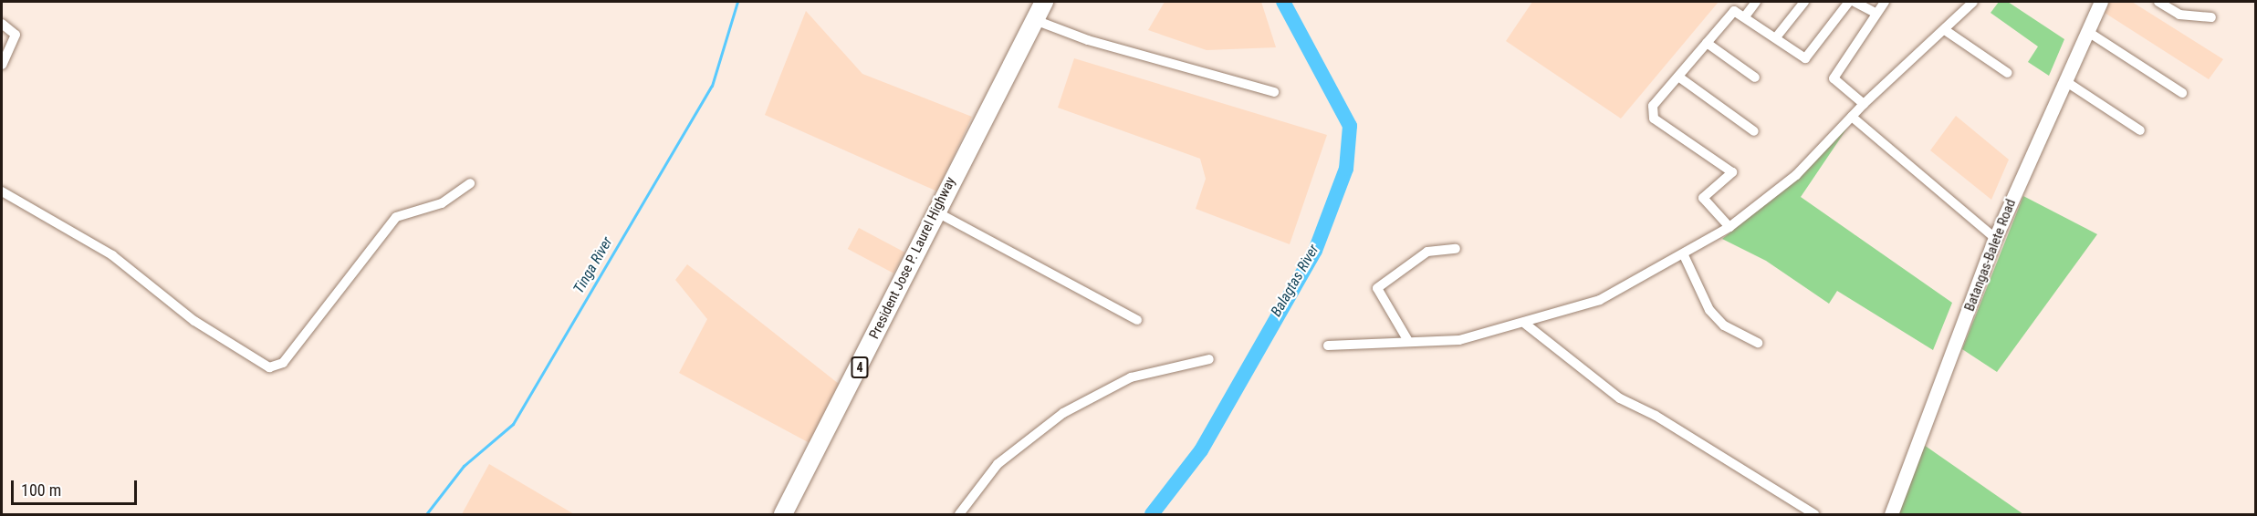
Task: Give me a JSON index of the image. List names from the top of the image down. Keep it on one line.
{"streets":{"highway":["President Jose P. Laurel Highway","4"],"main road":["Batangas-Balete Road"]},"water":["Tinga River","Balagtas River"],"scale_bar":"100 m"}
